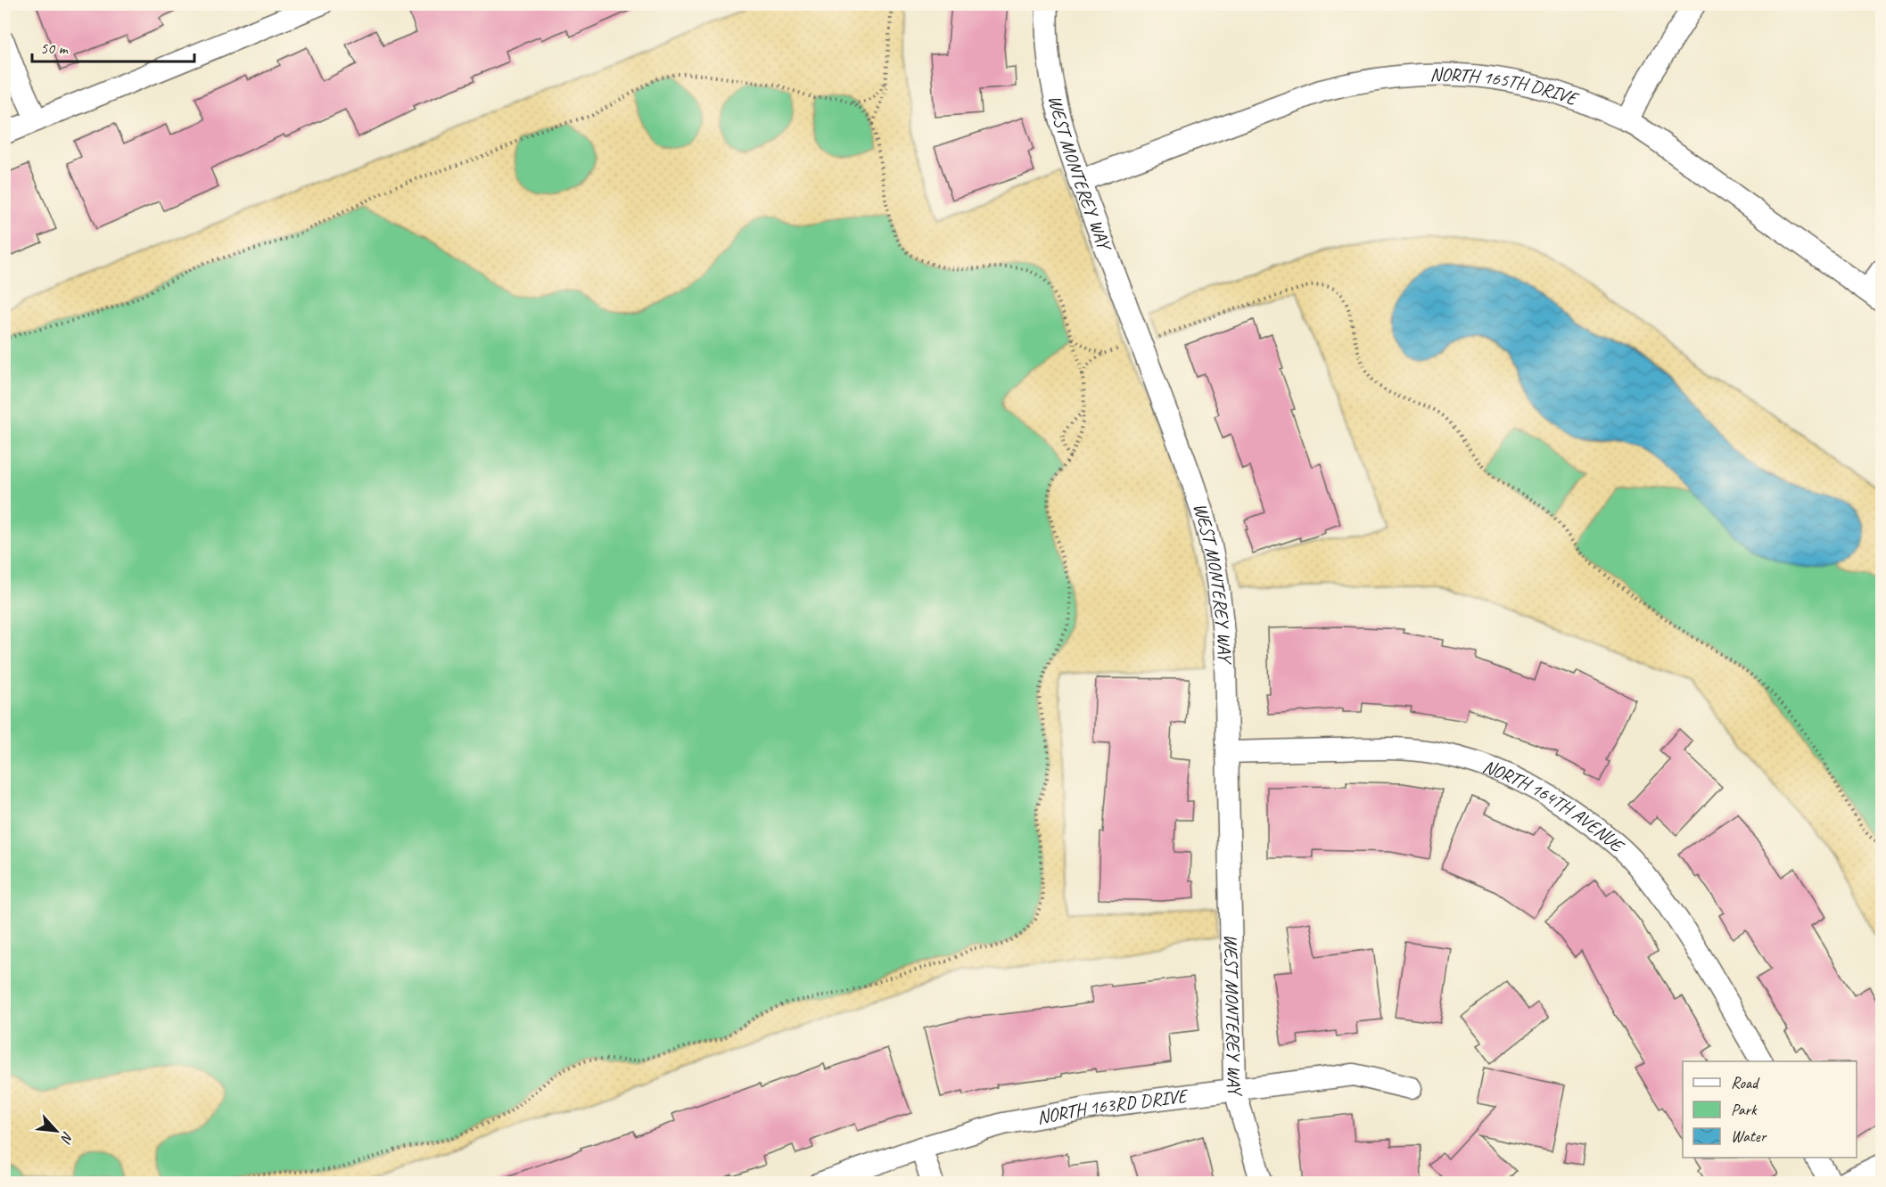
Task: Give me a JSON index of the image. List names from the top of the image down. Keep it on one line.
{"streets":{"street":["NORTH 165TH DRIVE","WEST MONTEREY WAY","NORTH 164TH AVENUE","NORTH 163RD DRIVE"]},"crossings":[["NORTH 165TH DRIVE","WEST MONTEREY WAY"],["WEST MONTEREY WAY","NORTH 164TH AVENUE"],["WEST MONTEREY WAY","NORTH 163RD DRIVE"]],"legend":["Road","Park","Water"],"scale_bar":"50 m","north":"bottom right"}
